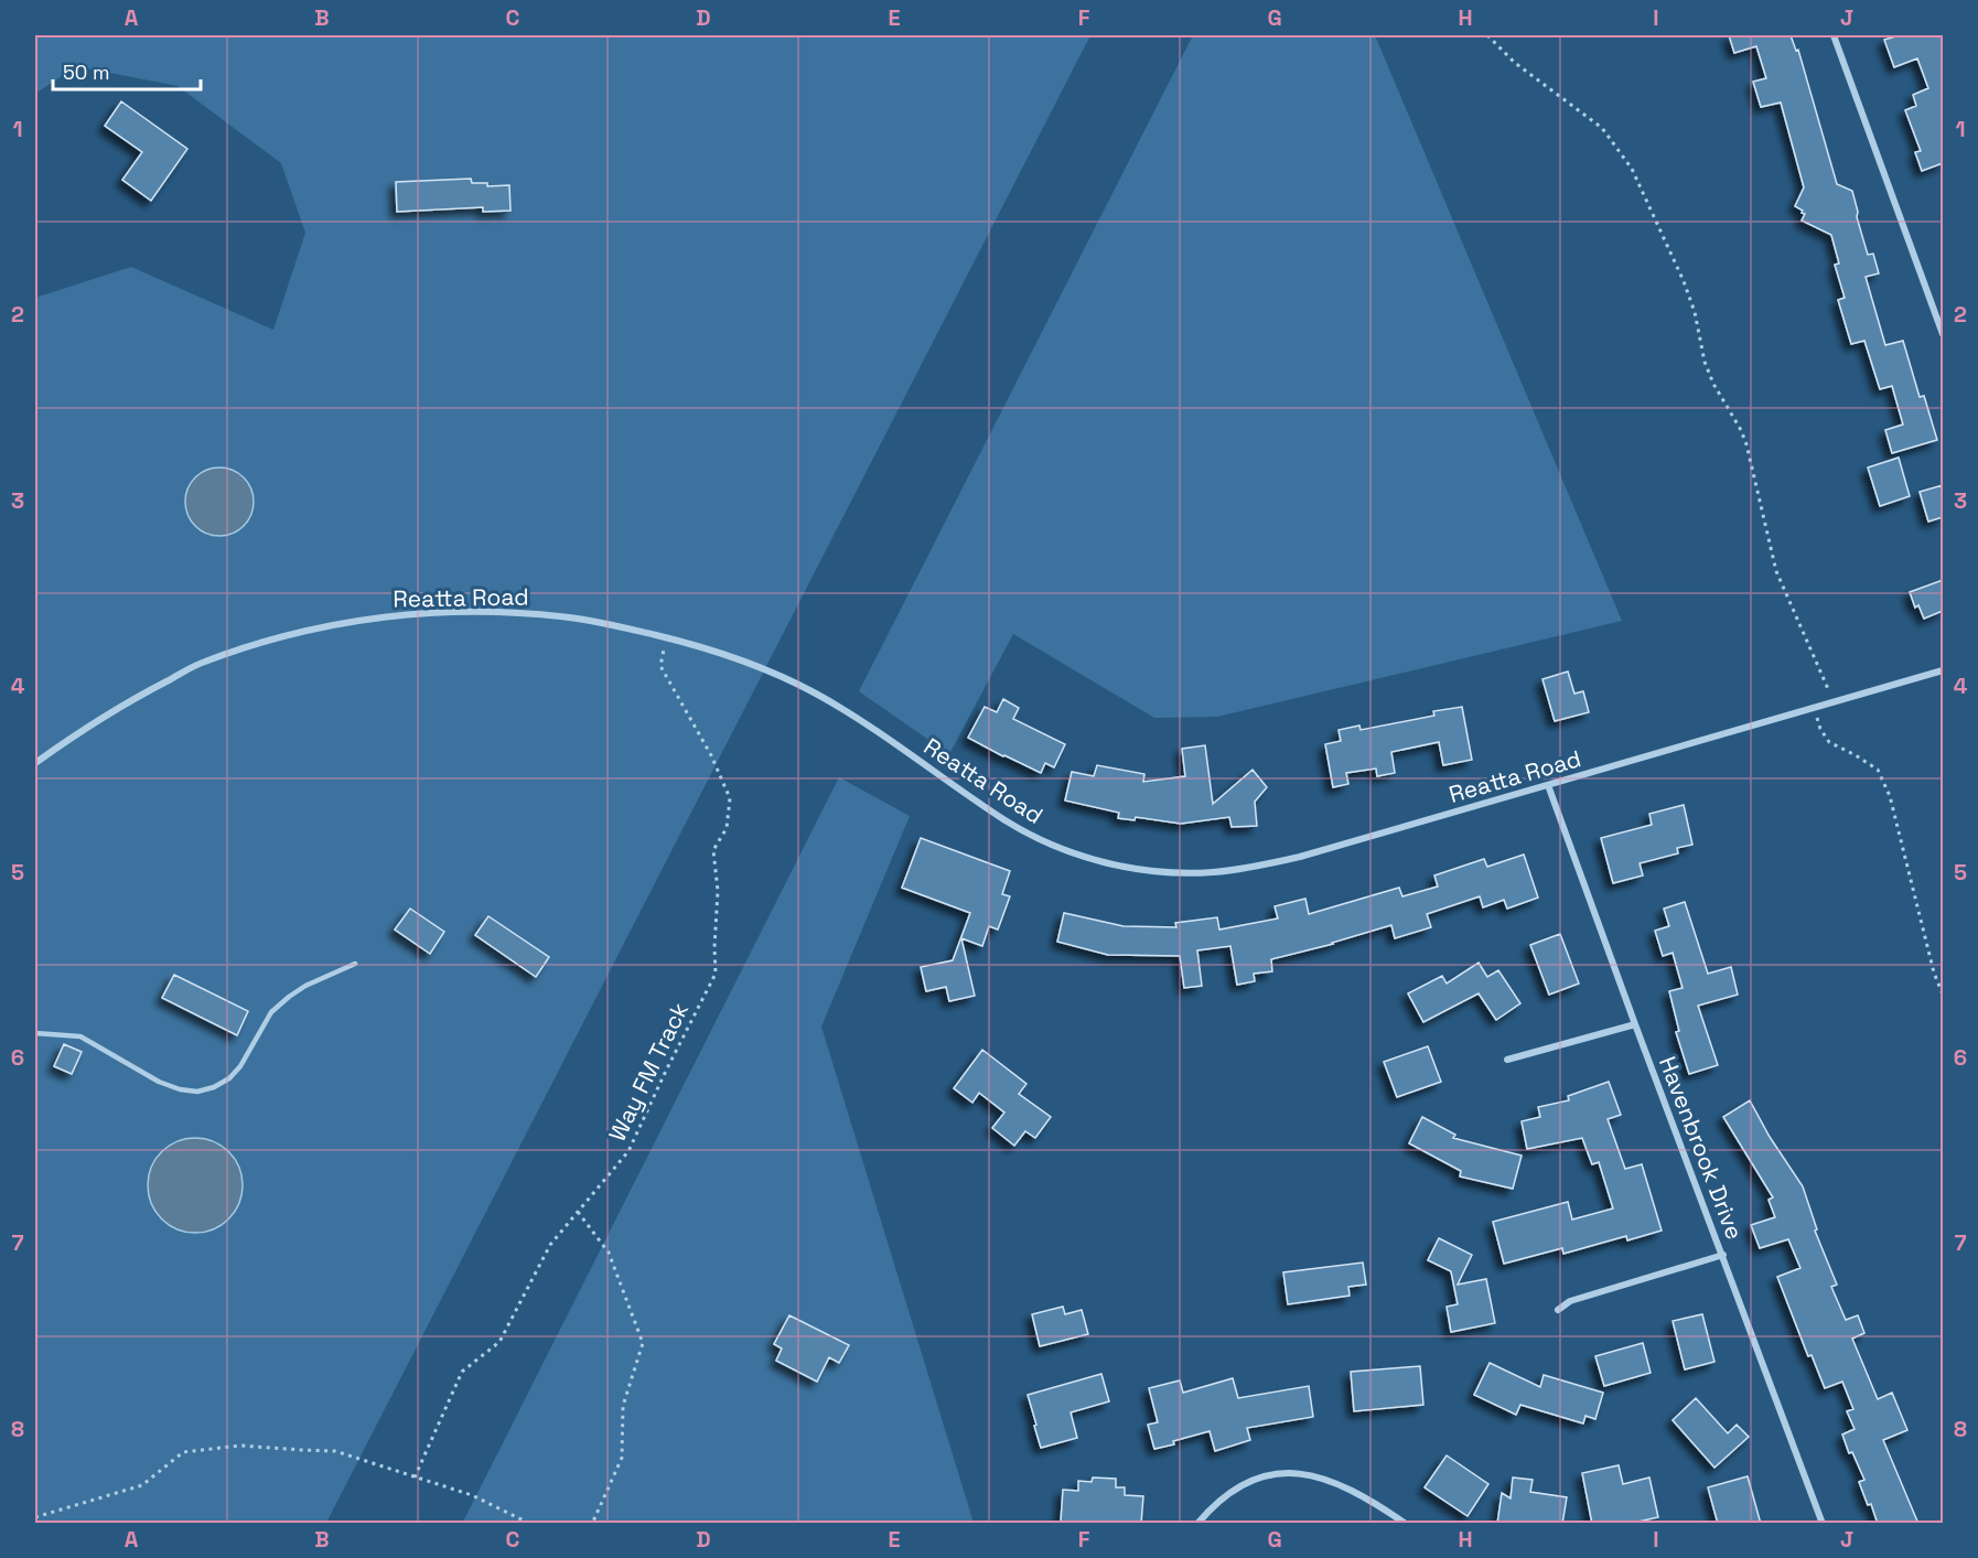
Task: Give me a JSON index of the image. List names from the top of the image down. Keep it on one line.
{"streets":{"street":["Reatta Road","Havenbrook Drive"],"path":["Way FM Track"]},"crossings":[["Reatta Road","Way FM Track"],["Reatta Road","Havenbrook Drive"]],"scale_bar":"50 m","grid":{"columns":["A","B","C","D","E","F","G","H","I","J"],"rows":["1","2","3","4","5","6","7","8"]}}
